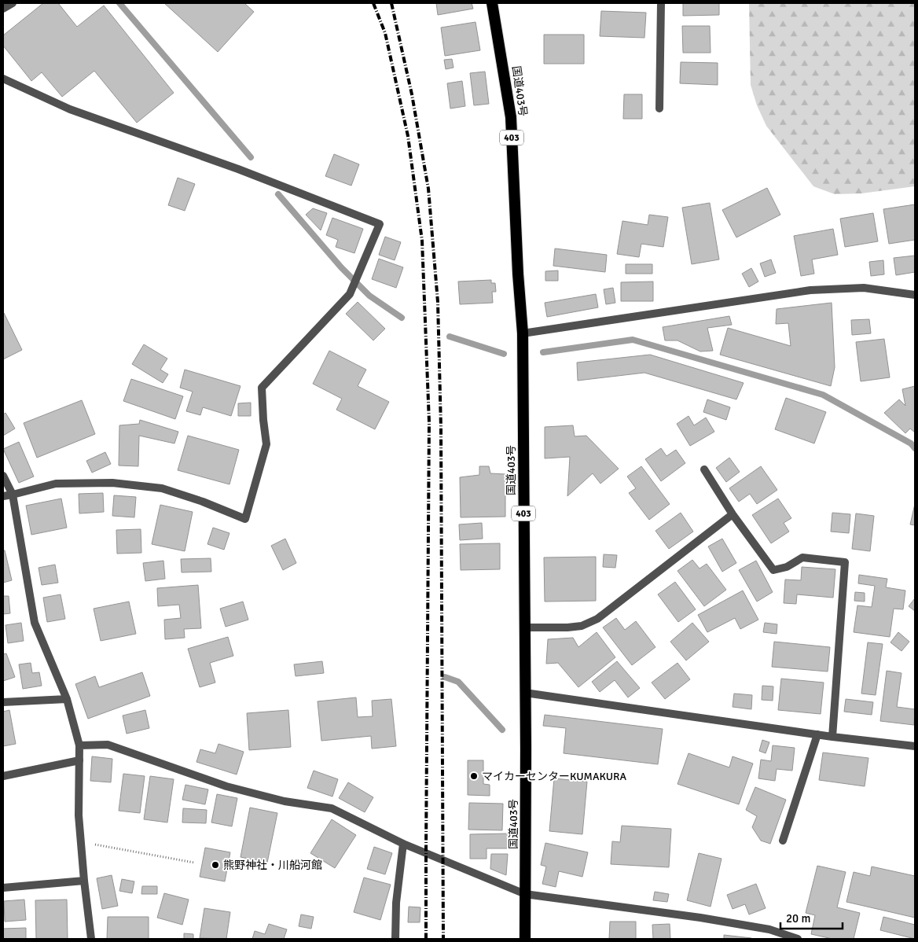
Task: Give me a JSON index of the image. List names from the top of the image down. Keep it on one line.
{"streets":{"highway":["国道403号","403"]},"places":["マイカーセンターKUMAKURA","熊野神社・川船河館"],"scale_bar":"20 m"}
